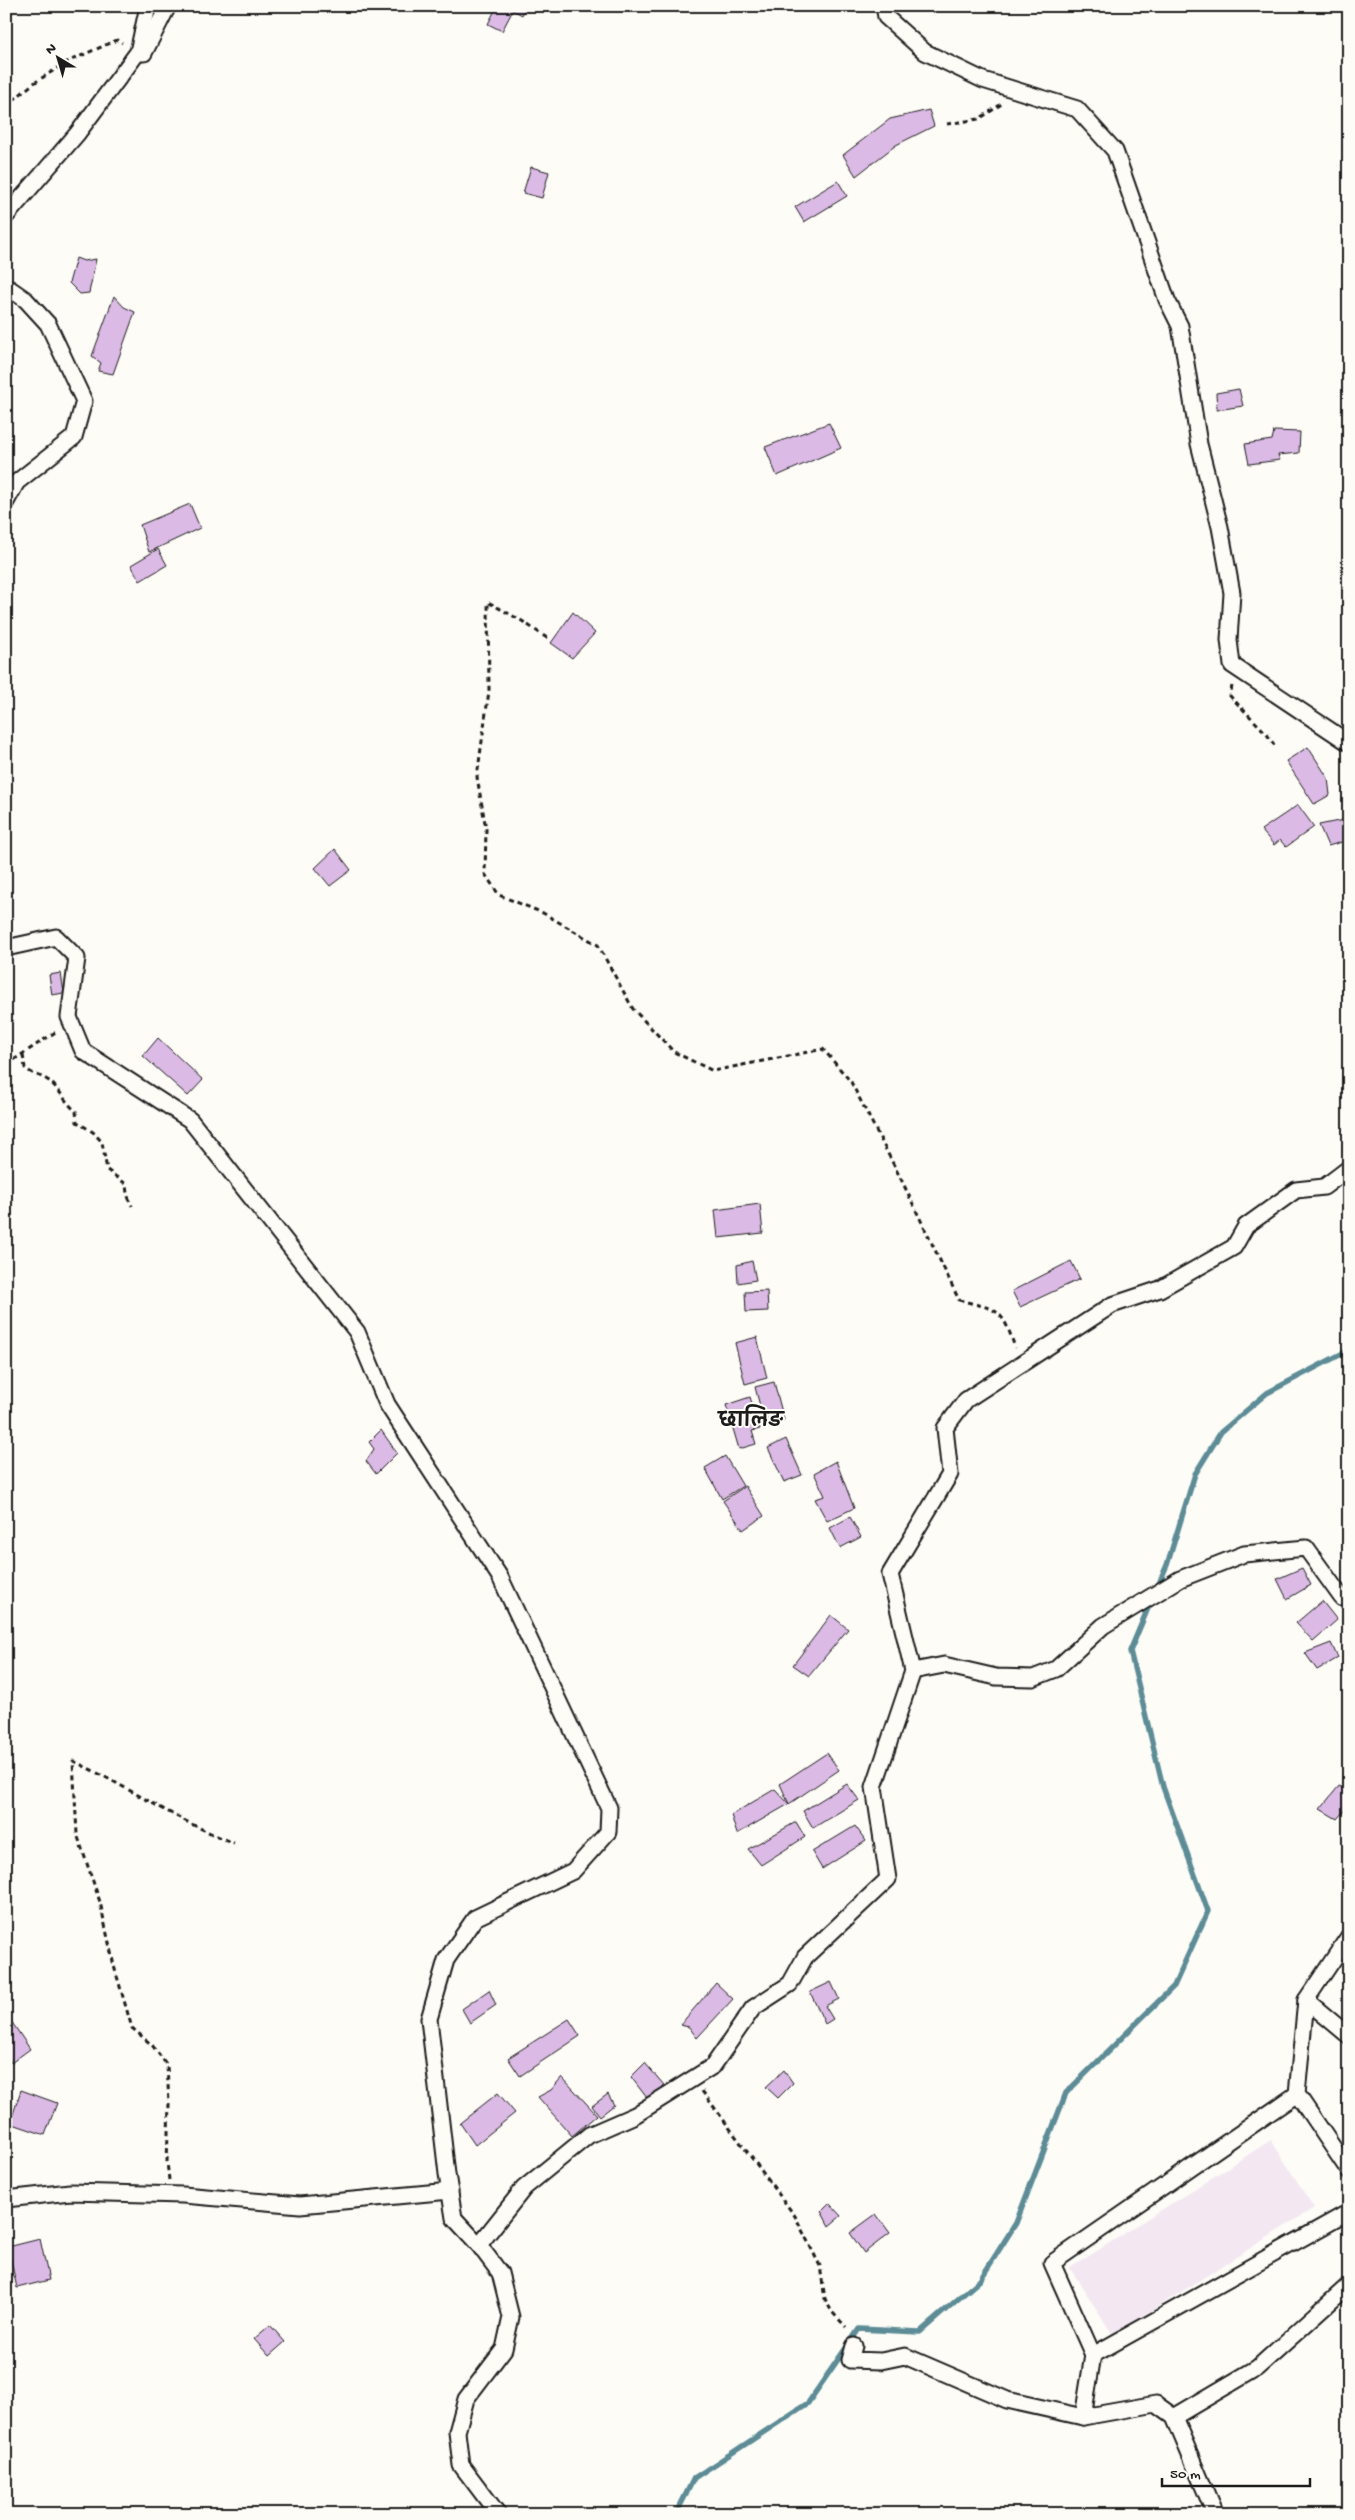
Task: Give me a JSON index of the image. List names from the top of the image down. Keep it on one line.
{"districts":["छालिङ"],"scale_bar":"50 m","north":"top left"}
